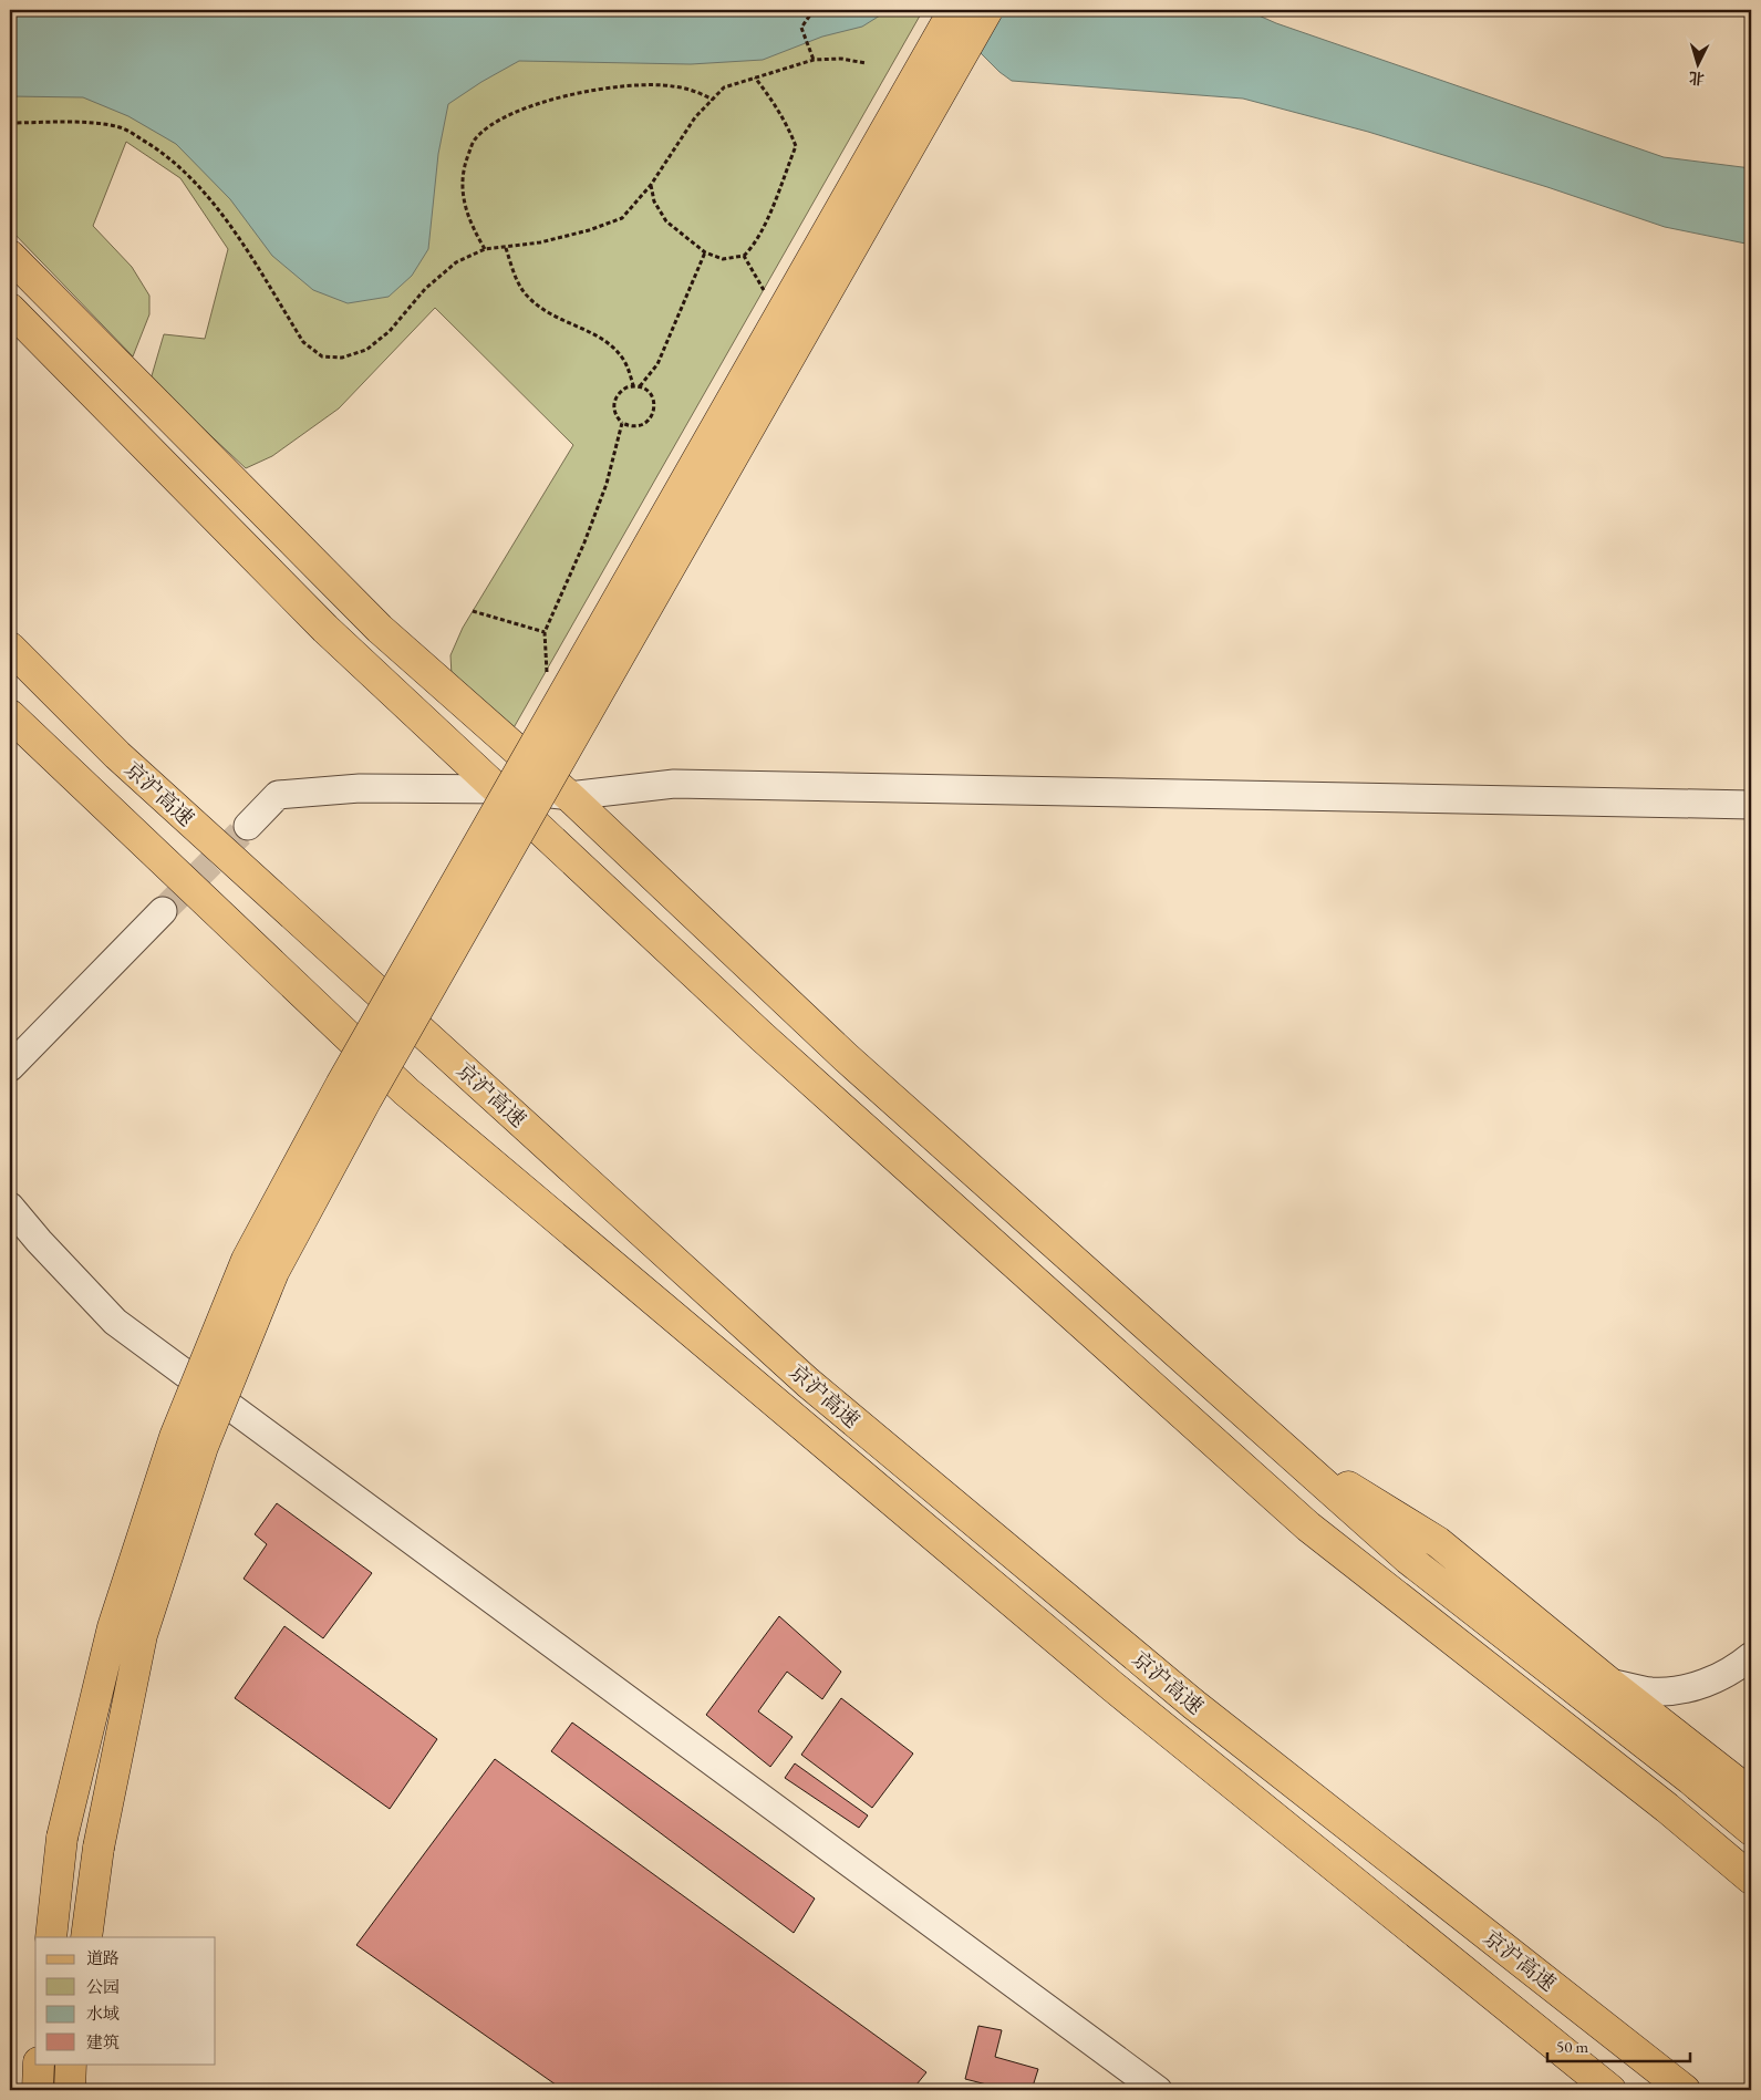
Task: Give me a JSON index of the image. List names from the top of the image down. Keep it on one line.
{"streets":{"main road":["京沪高速"]},"legend":["道路","公园","水域","建筑"],"scale_bar":"50 m","north":"bottom"}
